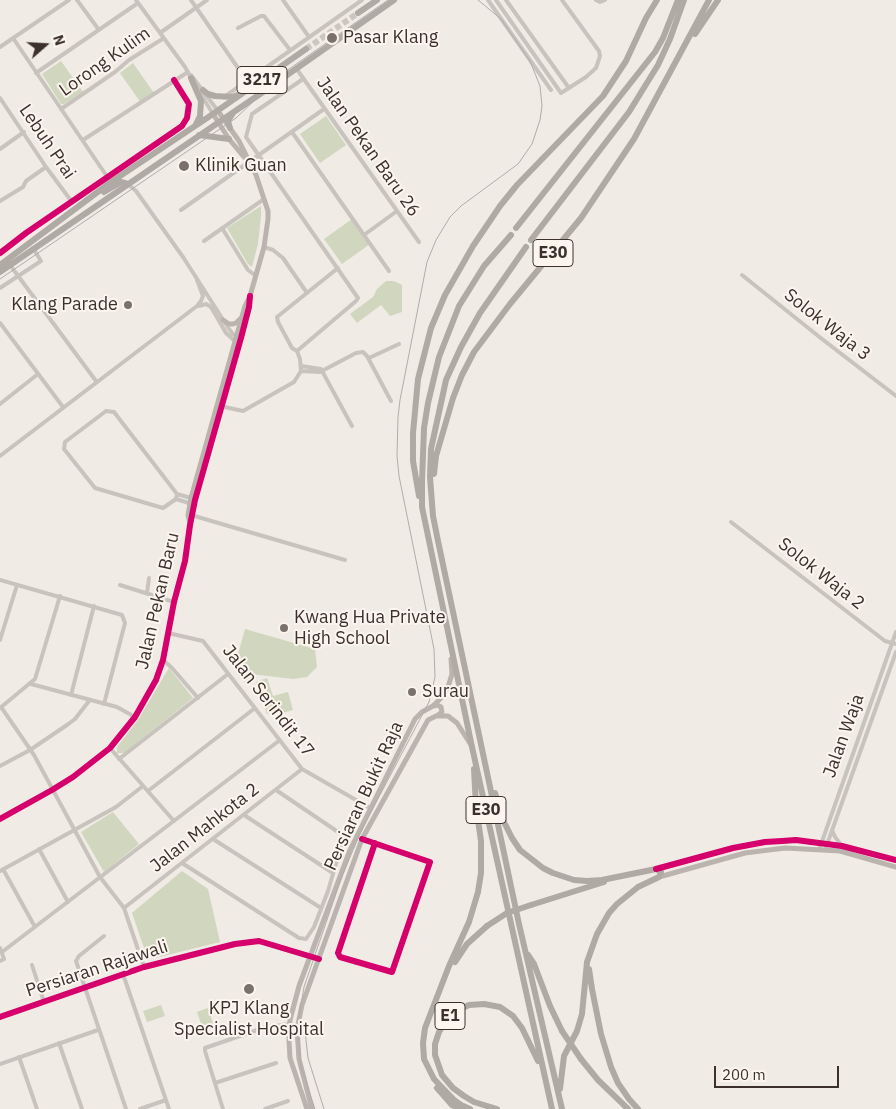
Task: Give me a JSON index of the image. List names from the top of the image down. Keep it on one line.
{"streets":{"highway":["3217","E30","E1"],"street":["Lorong Kulim","Lebuh Prai","Jalan Pekan Baru 26","Solok Waja 3","Solok Waja 2","Jalan Pekan Baru","Jalan Serindit 17","Jalan Waja","Persiaran Bukit Raja","Jalan Mahkota 2","Persiaran Rajawali"]},"crossings":[["3217","Jalan Pekan Baru 26"],["3217","Jalan Pekan Baru"],["E30","Persiaran Bukit Raja"],["E30","E1"],["Solok Waja 2","Jalan Waja"],["Jalan Pekan Baru","Jalan Serindit 17"],["Jalan Serindit 17","Persiaran Bukit Raja"],["Jalan Serindit 17","Jalan Mahkota 2"],["Persiaran Bukit Raja","Persiaran Rajawali"]],"places":["Pasar Klang","Klinik Guan","Klang Parade","Kwang Hua Private High School","Surau","KPJ Klang Specialist Hospital"],"scale_bar":"200 m","north":"right"}
